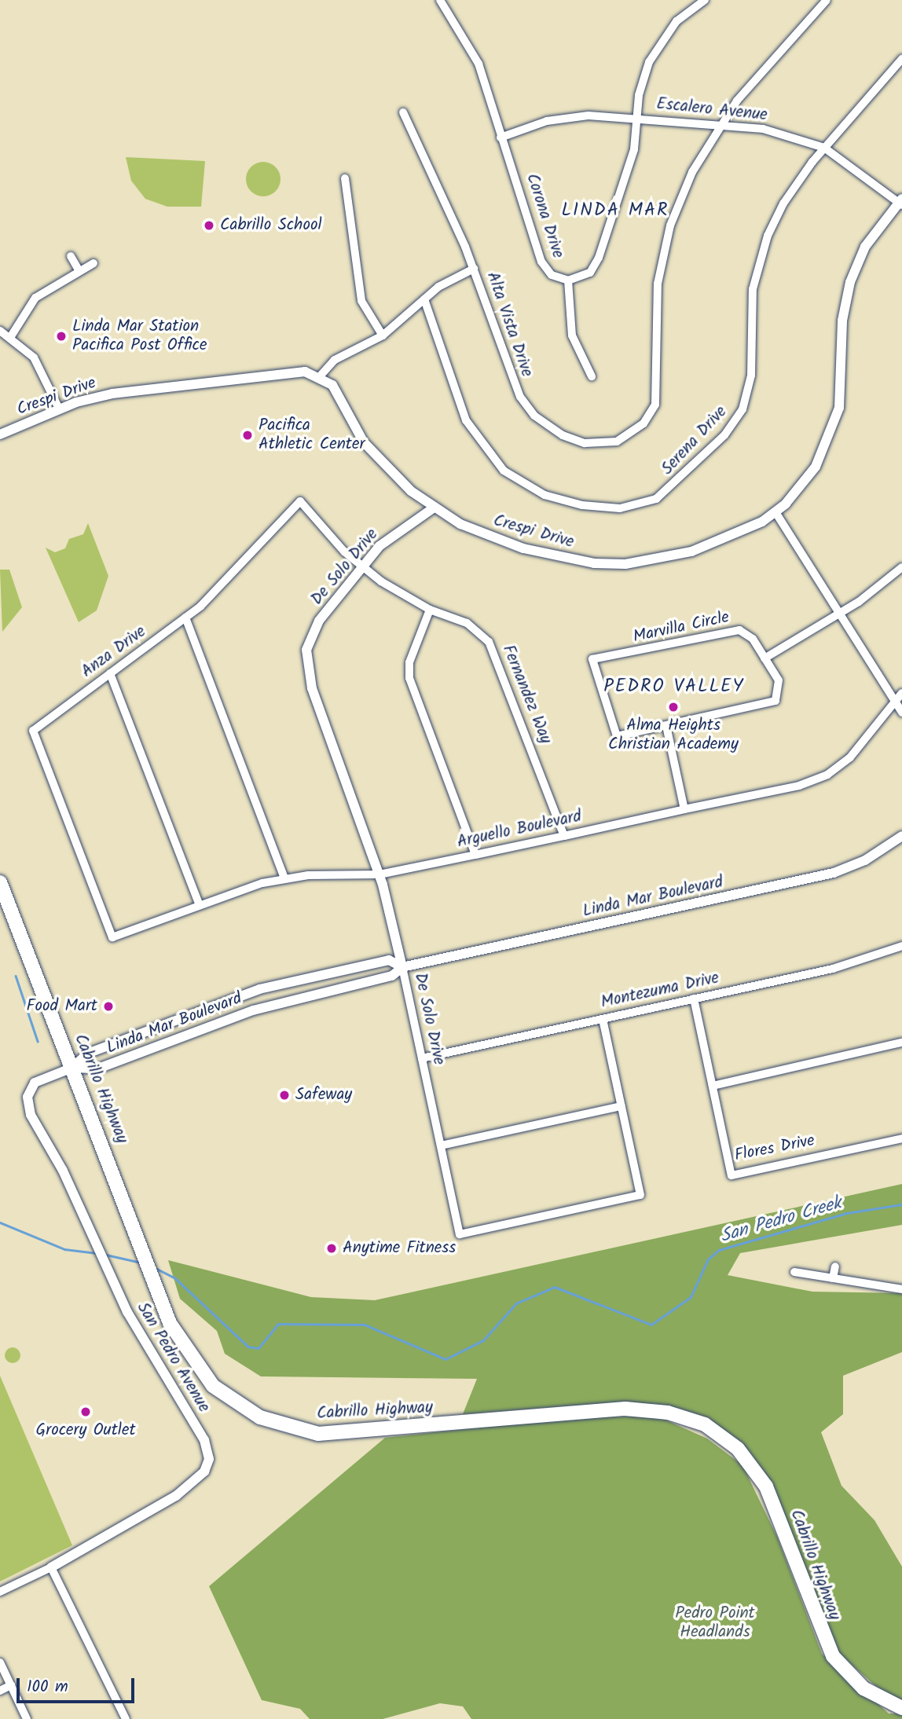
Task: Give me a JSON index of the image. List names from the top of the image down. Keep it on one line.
{"streets":{"highway":["Cabrillo Highway"],"street":["Escalero Avenue","Corona Drive","Alta Vista Drive","Crespi Drive","Serena Drive","De Solo Drive","Marvilla Circle","Anza Drive","Fernandez Way","Arguello Boulevard","Linda Mar Boulevard","Montezuma Drive","Flores Drive","San Pedro Avenue"]},"crossings":[["Escalero Avenue","Corona Drive"],["Escalero Avenue","Alta Vista Drive"],["Escalero Avenue","Crespi Drive"],["Escalero Avenue","Serena Drive"],["Crespi Drive","De Solo Drive"],["De Solo Drive","Anza Drive"],["De Solo Drive","Fernandez Way"],["De Solo Drive","Arguello Boulevard"],["De Solo Drive","Linda Mar Boulevard"],["De Solo Drive","Montezuma Drive"],["Anza Drive","Fernandez Way"],["Anza Drive","Arguello Boulevard"],["Fernandez Way","Arguello Boulevard"],["Linda Mar Boulevard","Cabrillo Highway"],["Linda Mar Boulevard","San Pedro Avenue"],["Montezuma Drive","Flores Drive"],["Cabrillo Highway","San Pedro Avenue"]],"districts":["LINDA MAR","PEDRO VALLEY"],"water":["San Pedro Creek"],"parks":["Pedro Point Headlands"],"places":["Cabrillo School","Linda Mar Station Pacifica Post Office","Pacifica Athletic Center","Alma Heights Christian Academy","Food Mart","Safeway","Anytime Fitness","Grocery Outlet"],"scale_bar":"100 m"}
